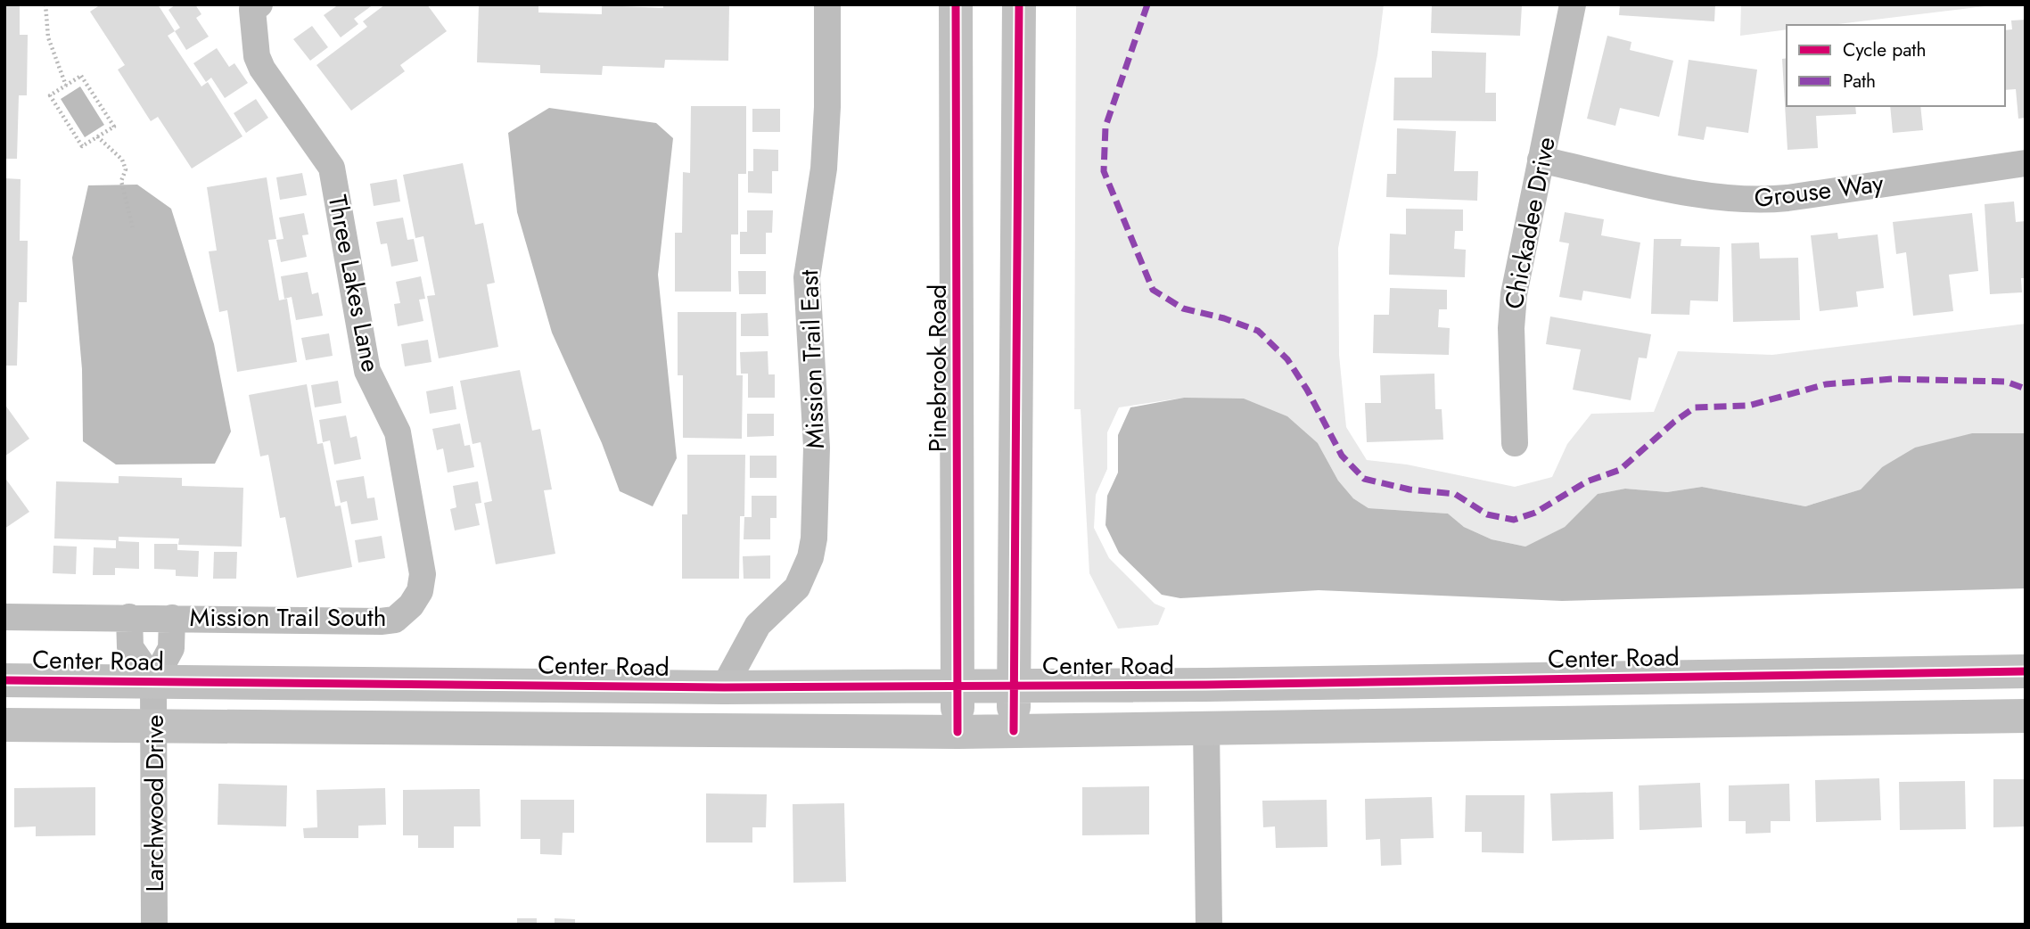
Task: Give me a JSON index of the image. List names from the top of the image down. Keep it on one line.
{"streets":{"street":["Grouse Way","Chickadee Drive","Three Lakes Lane","Mission Trail East","Pinebrook Road","Mission Trail South","Center Road","Larchwood Drive"]},"crossings":[["Grouse Way","Chickadee Drive"],["Three Lakes Lane","Mission Trail South"],["Mission Trail East","Center Road"],["Pinebrook Road","Center Road"],["Mission Trail South","Center Road"],["Mission Trail South","Larchwood Drive"],["Center Road","Larchwood Drive"]],"legend":["Cycle path","Path"]}
